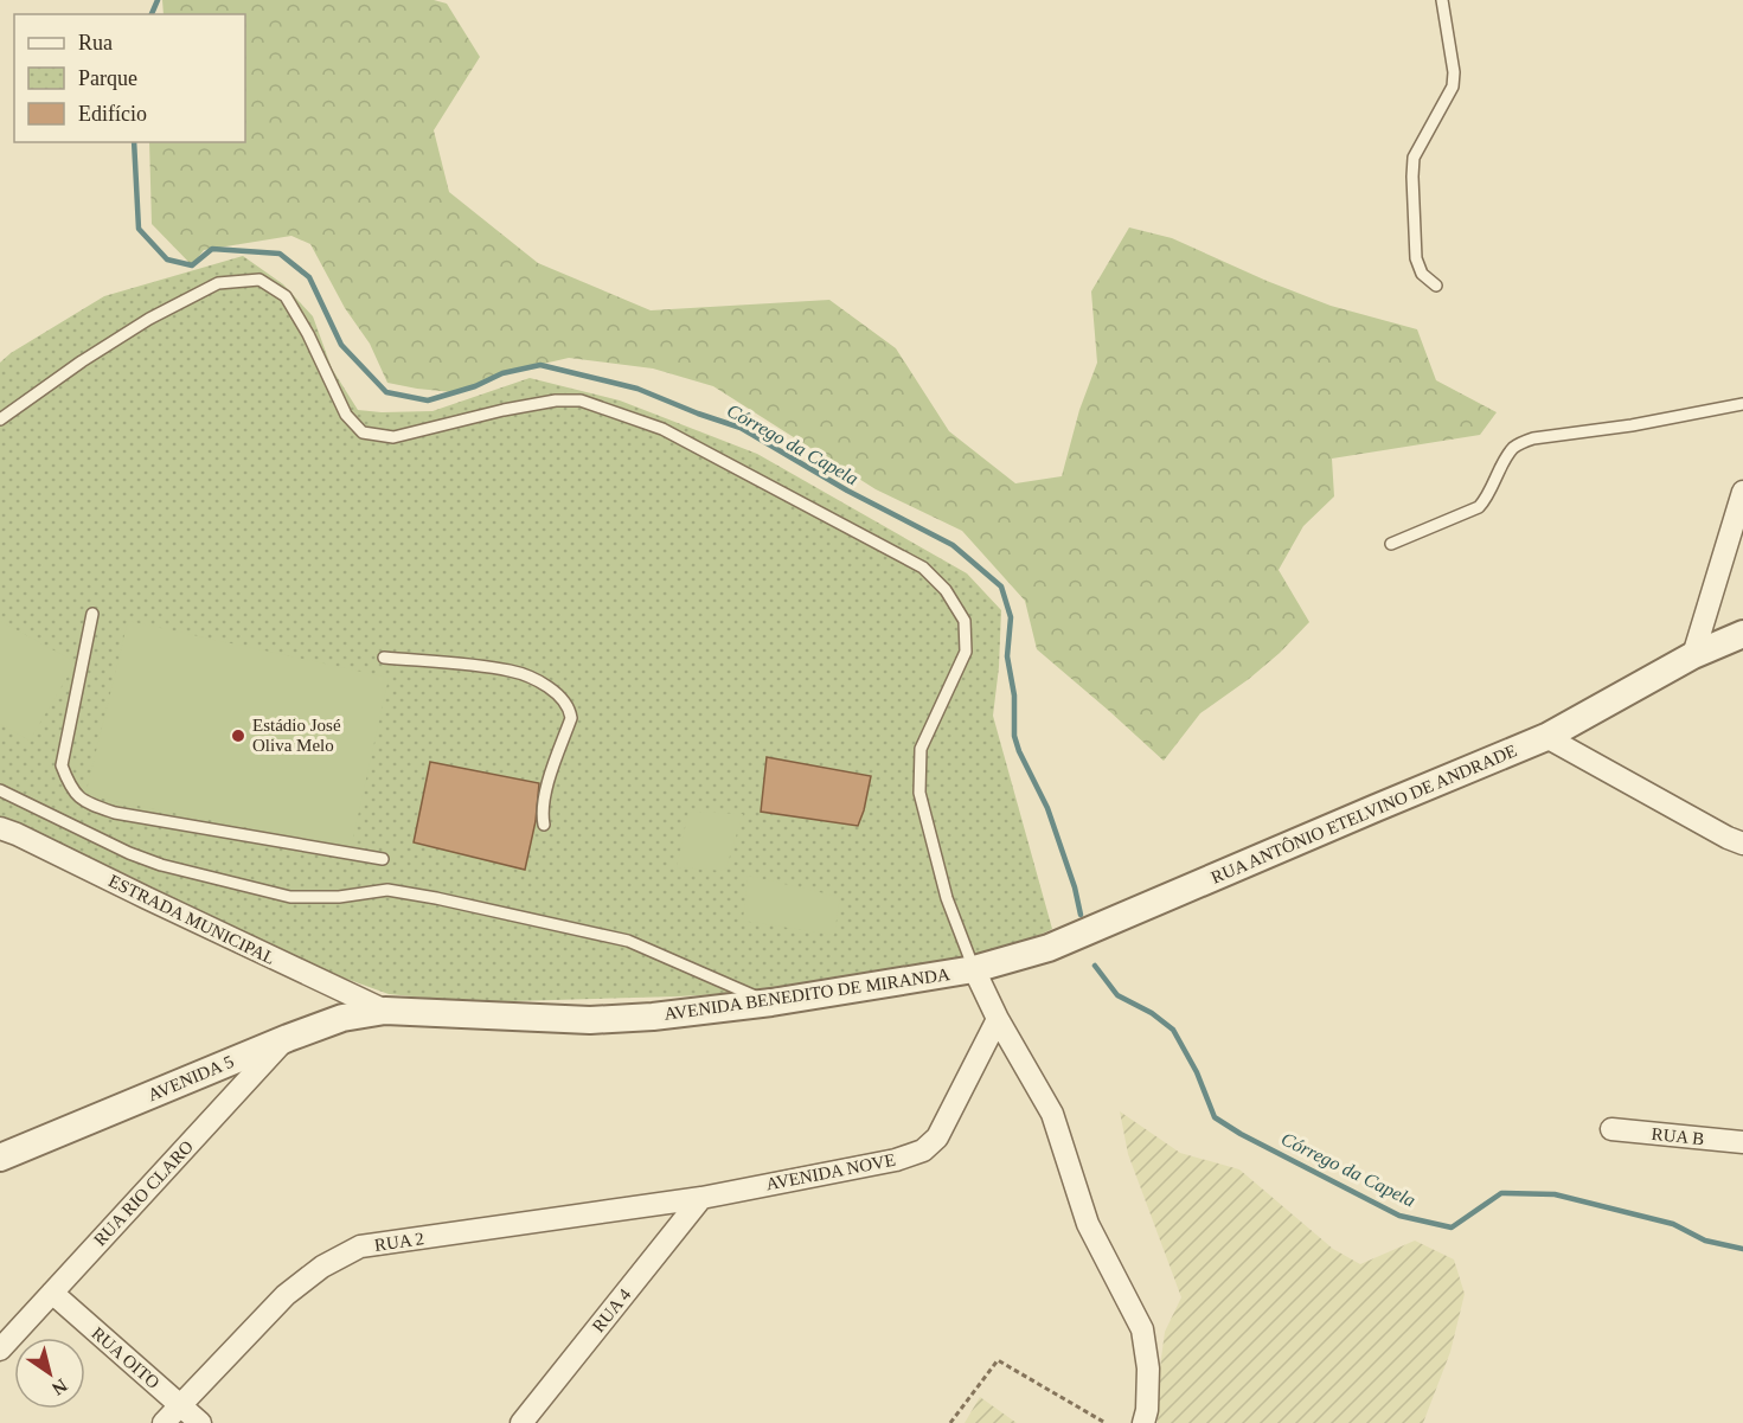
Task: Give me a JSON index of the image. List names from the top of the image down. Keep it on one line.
{"streets":{"street":["RUA ANTÔNIO ETELVINO DE ANDRADE","ESTRADA MUNICIPAL","AVENIDA BENEDITO DE MIRANDA","AVENIDA 5","RUA B","AVENIDA NOVE","RUA RIO CLARO","RUA 2","RUA 4","RUA OITO"]},"crossings":[["RUA ANTÔNIO ETELVINO DE ANDRADE","AVENIDA BENEDITO DE MIRANDA"],["ESTRADA MUNICIPAL","AVENIDA BENEDITO DE MIRANDA"],["ESTRADA MUNICIPAL","AVENIDA 5"],["AVENIDA BENEDITO DE MIRANDA","AVENIDA 5"],["AVENIDA 5","RUA RIO CLARO"],["AVENIDA NOVE","RUA 2"],["AVENIDA NOVE","RUA 4"],["RUA RIO CLARO","RUA OITO"],["RUA 2","RUA 4"],["RUA 2","RUA OITO"]],"water":["Córrego da Capela"],"places":["Estádio José Oliva Melo"],"legend":["Rua","Parque","Edifício"],"north":"bottom right"}
